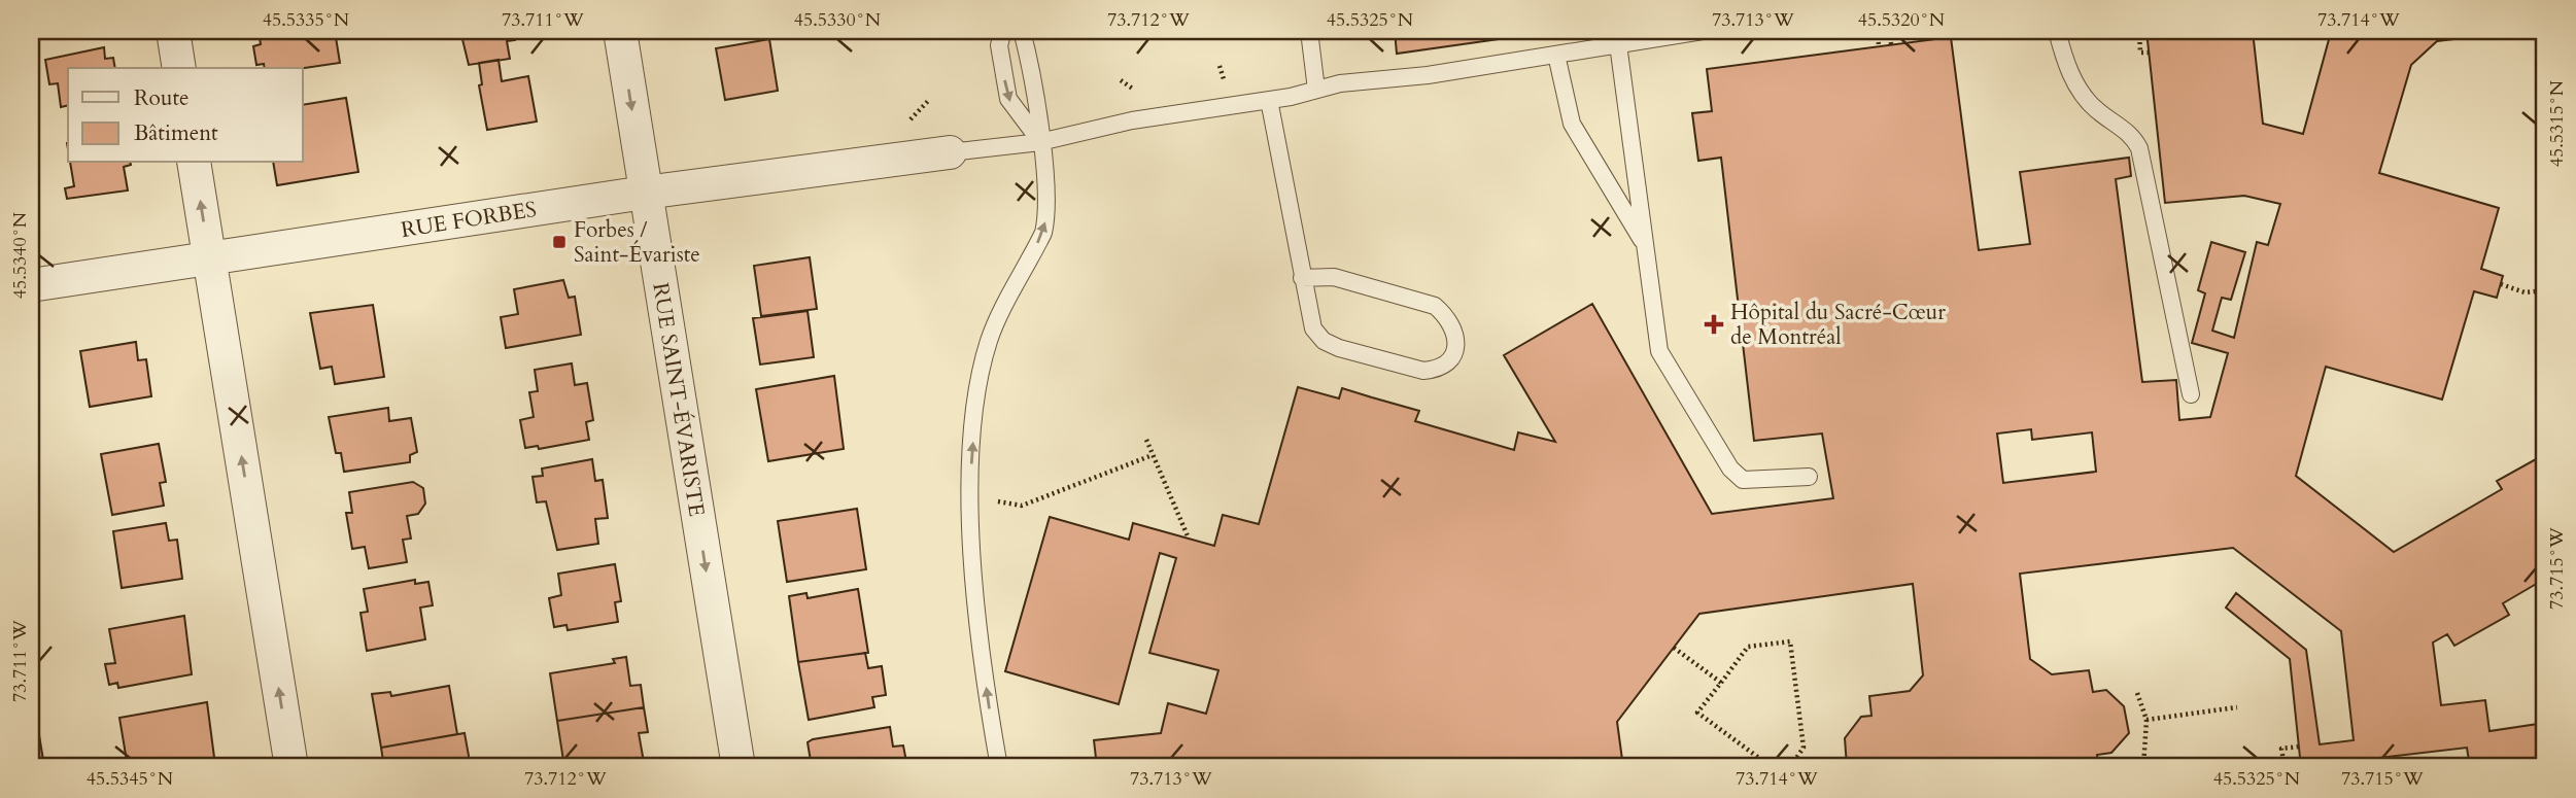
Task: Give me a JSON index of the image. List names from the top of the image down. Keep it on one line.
{"streets":{"street":["RUE FORBES","RUE SAINT-ÉVARISTE"]},"crossings":[["RUE FORBES","RUE SAINT-ÉVARISTE"]],"one_way":["RUE SAINT-ÉVARISTE"],"places":{"transit":["Forbes / Saint-Évariste"],"health":["Hôpital du Sacré-Cœur de Montréal"]},"legend":["Route","Bâtiment"],"coordinates":["45.5335°N","73.711°W","45.5330°N","73.712°W","45.5325°N","73.713°W","45.5320°N","73.714°W","45.5315°N","45.5340°N","73.715°W","45.5345°N"]}
